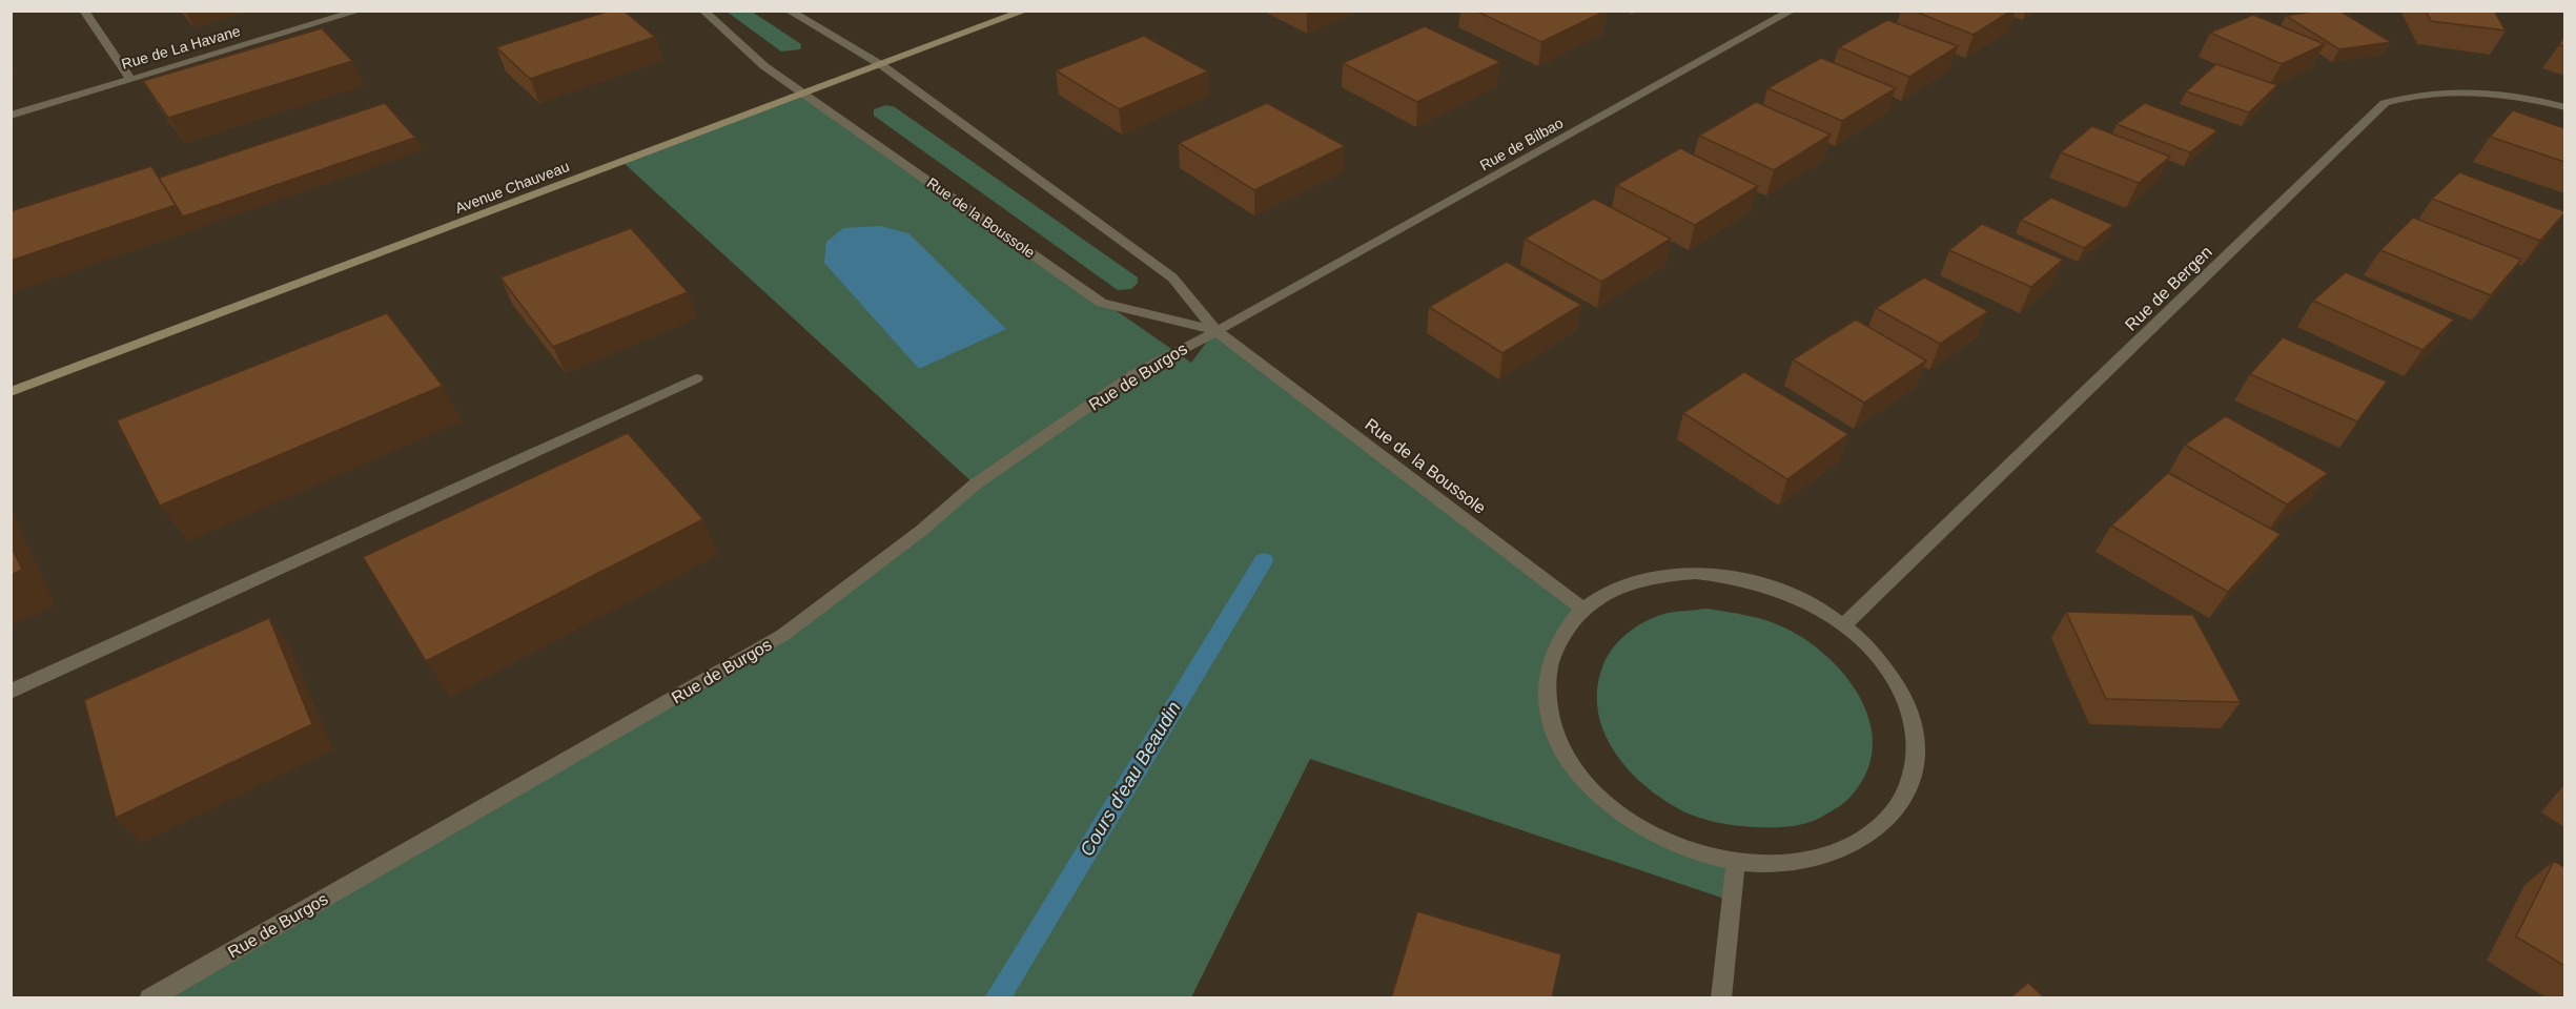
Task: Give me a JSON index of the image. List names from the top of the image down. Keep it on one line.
{"streets":{"main road":["Avenue Chauveau"],"street":["Rue de La Havane","Rue de Bilbao","Rue de la Boussole","Rue de Bergen","Rue de Burgos"]},"crossings":[["Rue de Bilbao","Rue de Burgos"],["Avenue Chauveau","Rue de la Boussole"],["Rue de la Boussole","Rue de Burgos"]],"water":["Cours d'eau Beaudin"]}
